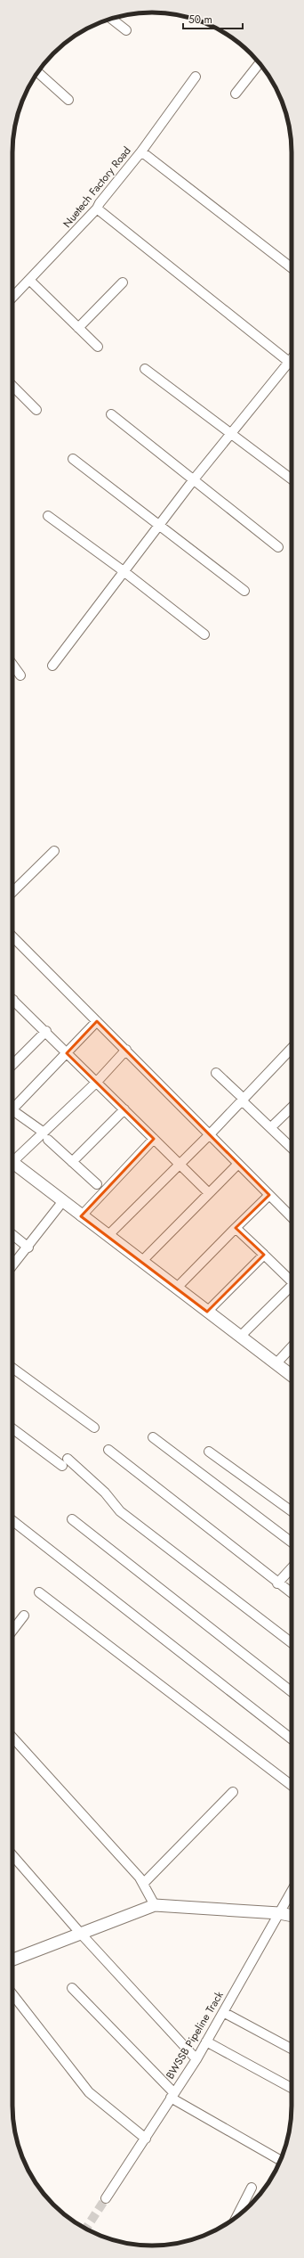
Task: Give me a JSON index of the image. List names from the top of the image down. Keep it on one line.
{"streets":{"street":["Nuetech Factory Road","BWSSB Pipeline Track"]},"scale_bar":"50 m"}
